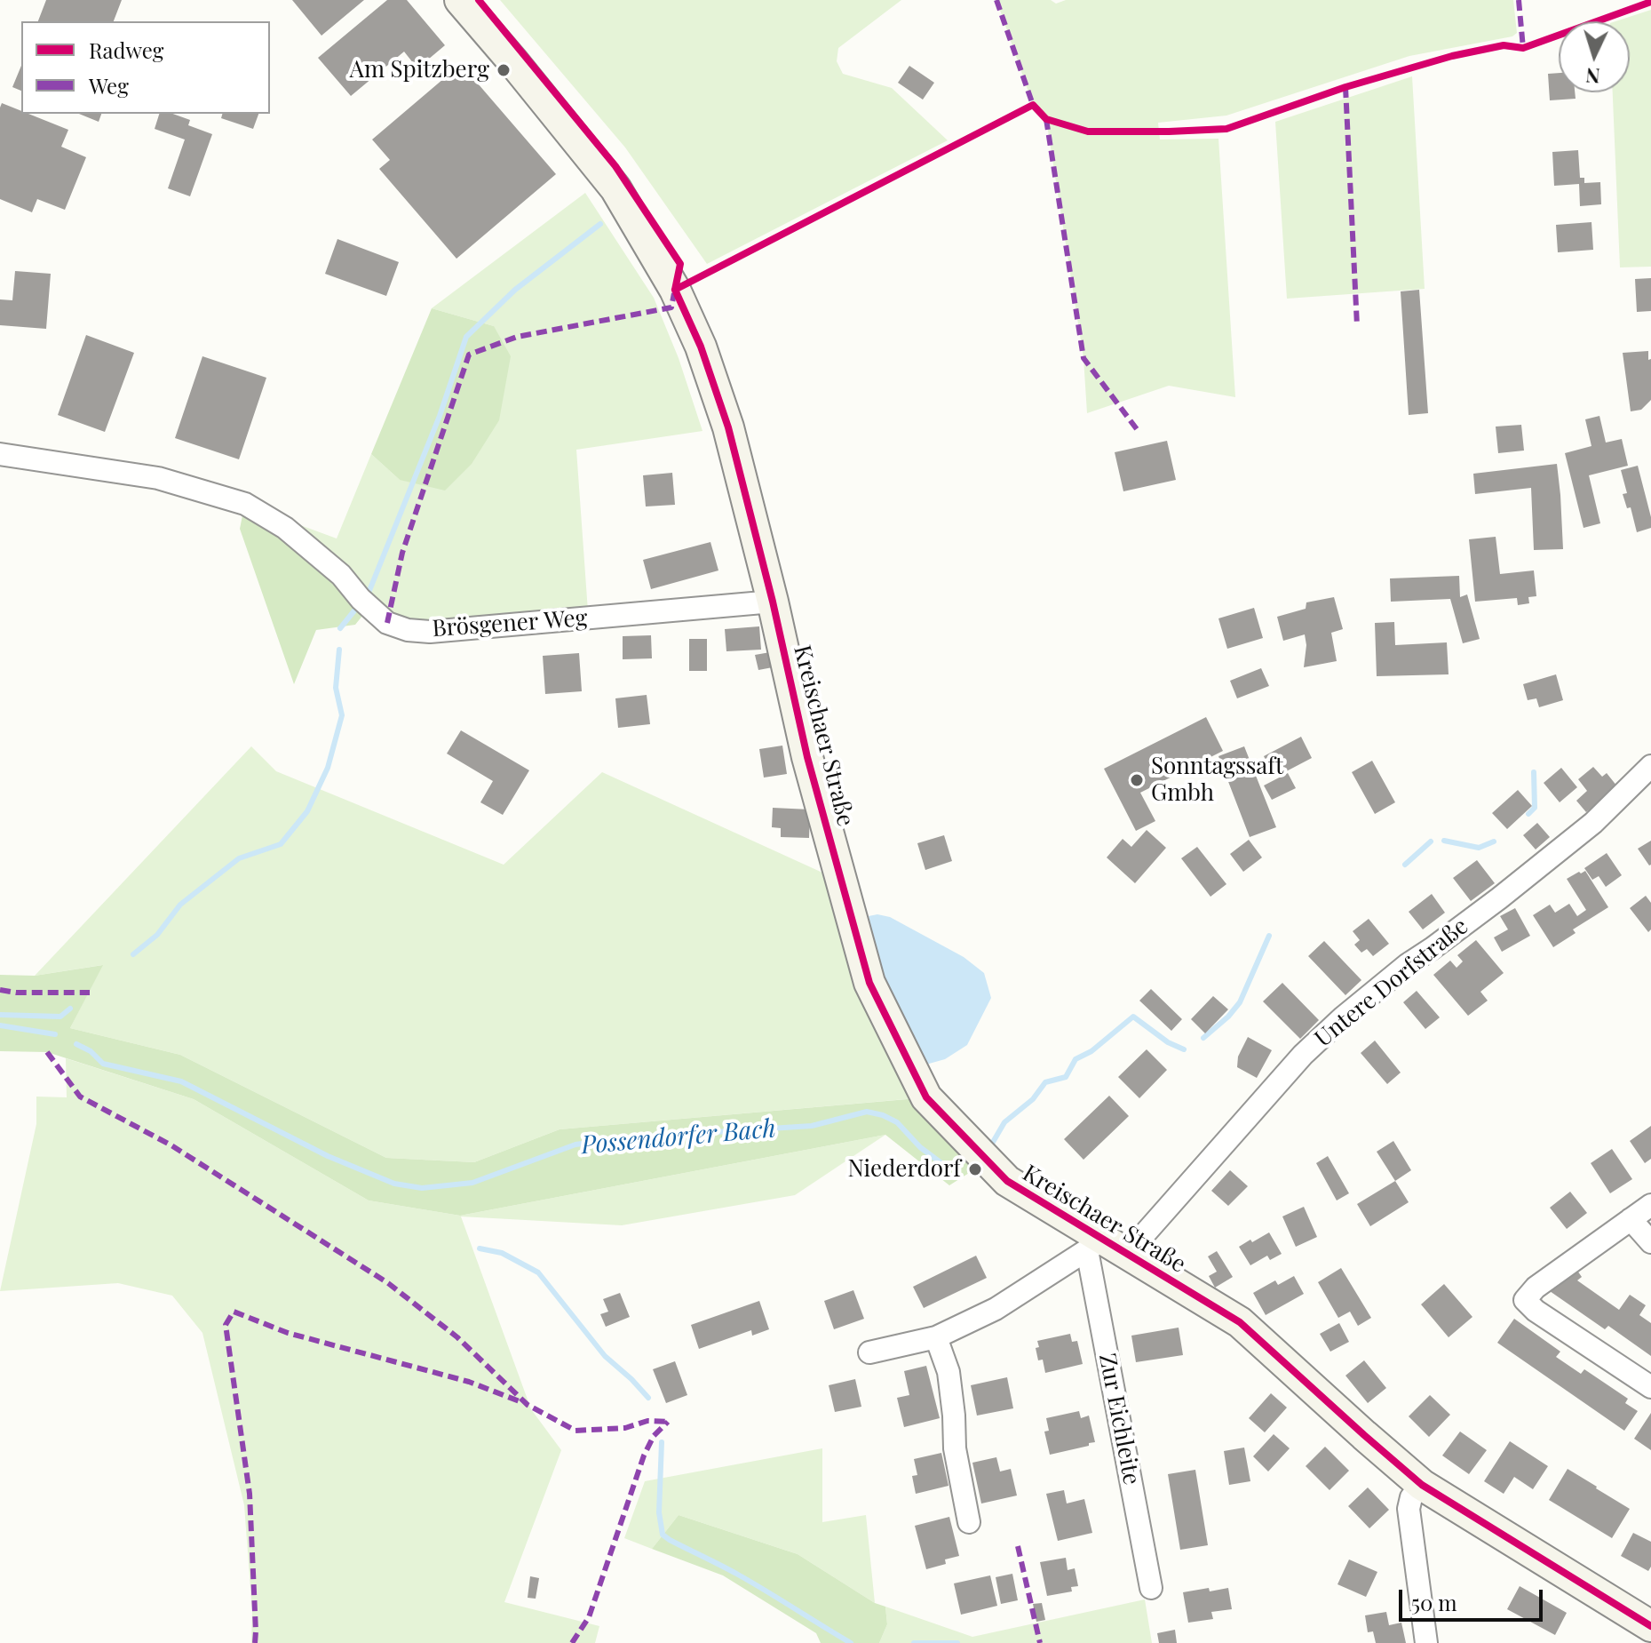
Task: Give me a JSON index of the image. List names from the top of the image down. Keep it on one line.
{"streets":{"main road":["Kreischaer Straße"],"street":["Brösgener Weg","Untere Dorfstraße","Zur Eichleite"]},"crossings":[["Brösgener Weg","Kreischaer Straße"],["Kreischaer Straße","Untere Dorfstraße"],["Kreischaer Straße","Zur Eichleite"],["Untere Dorfstraße","Zur Eichleite"]],"water":["Possendorfer Bach"],"places":["Am Spitzberg","Sonntagssaft Gmbh","Niederdorf"],"legend":["Radweg","Weg"],"scale_bar":"50 m","north":"bottom"}
